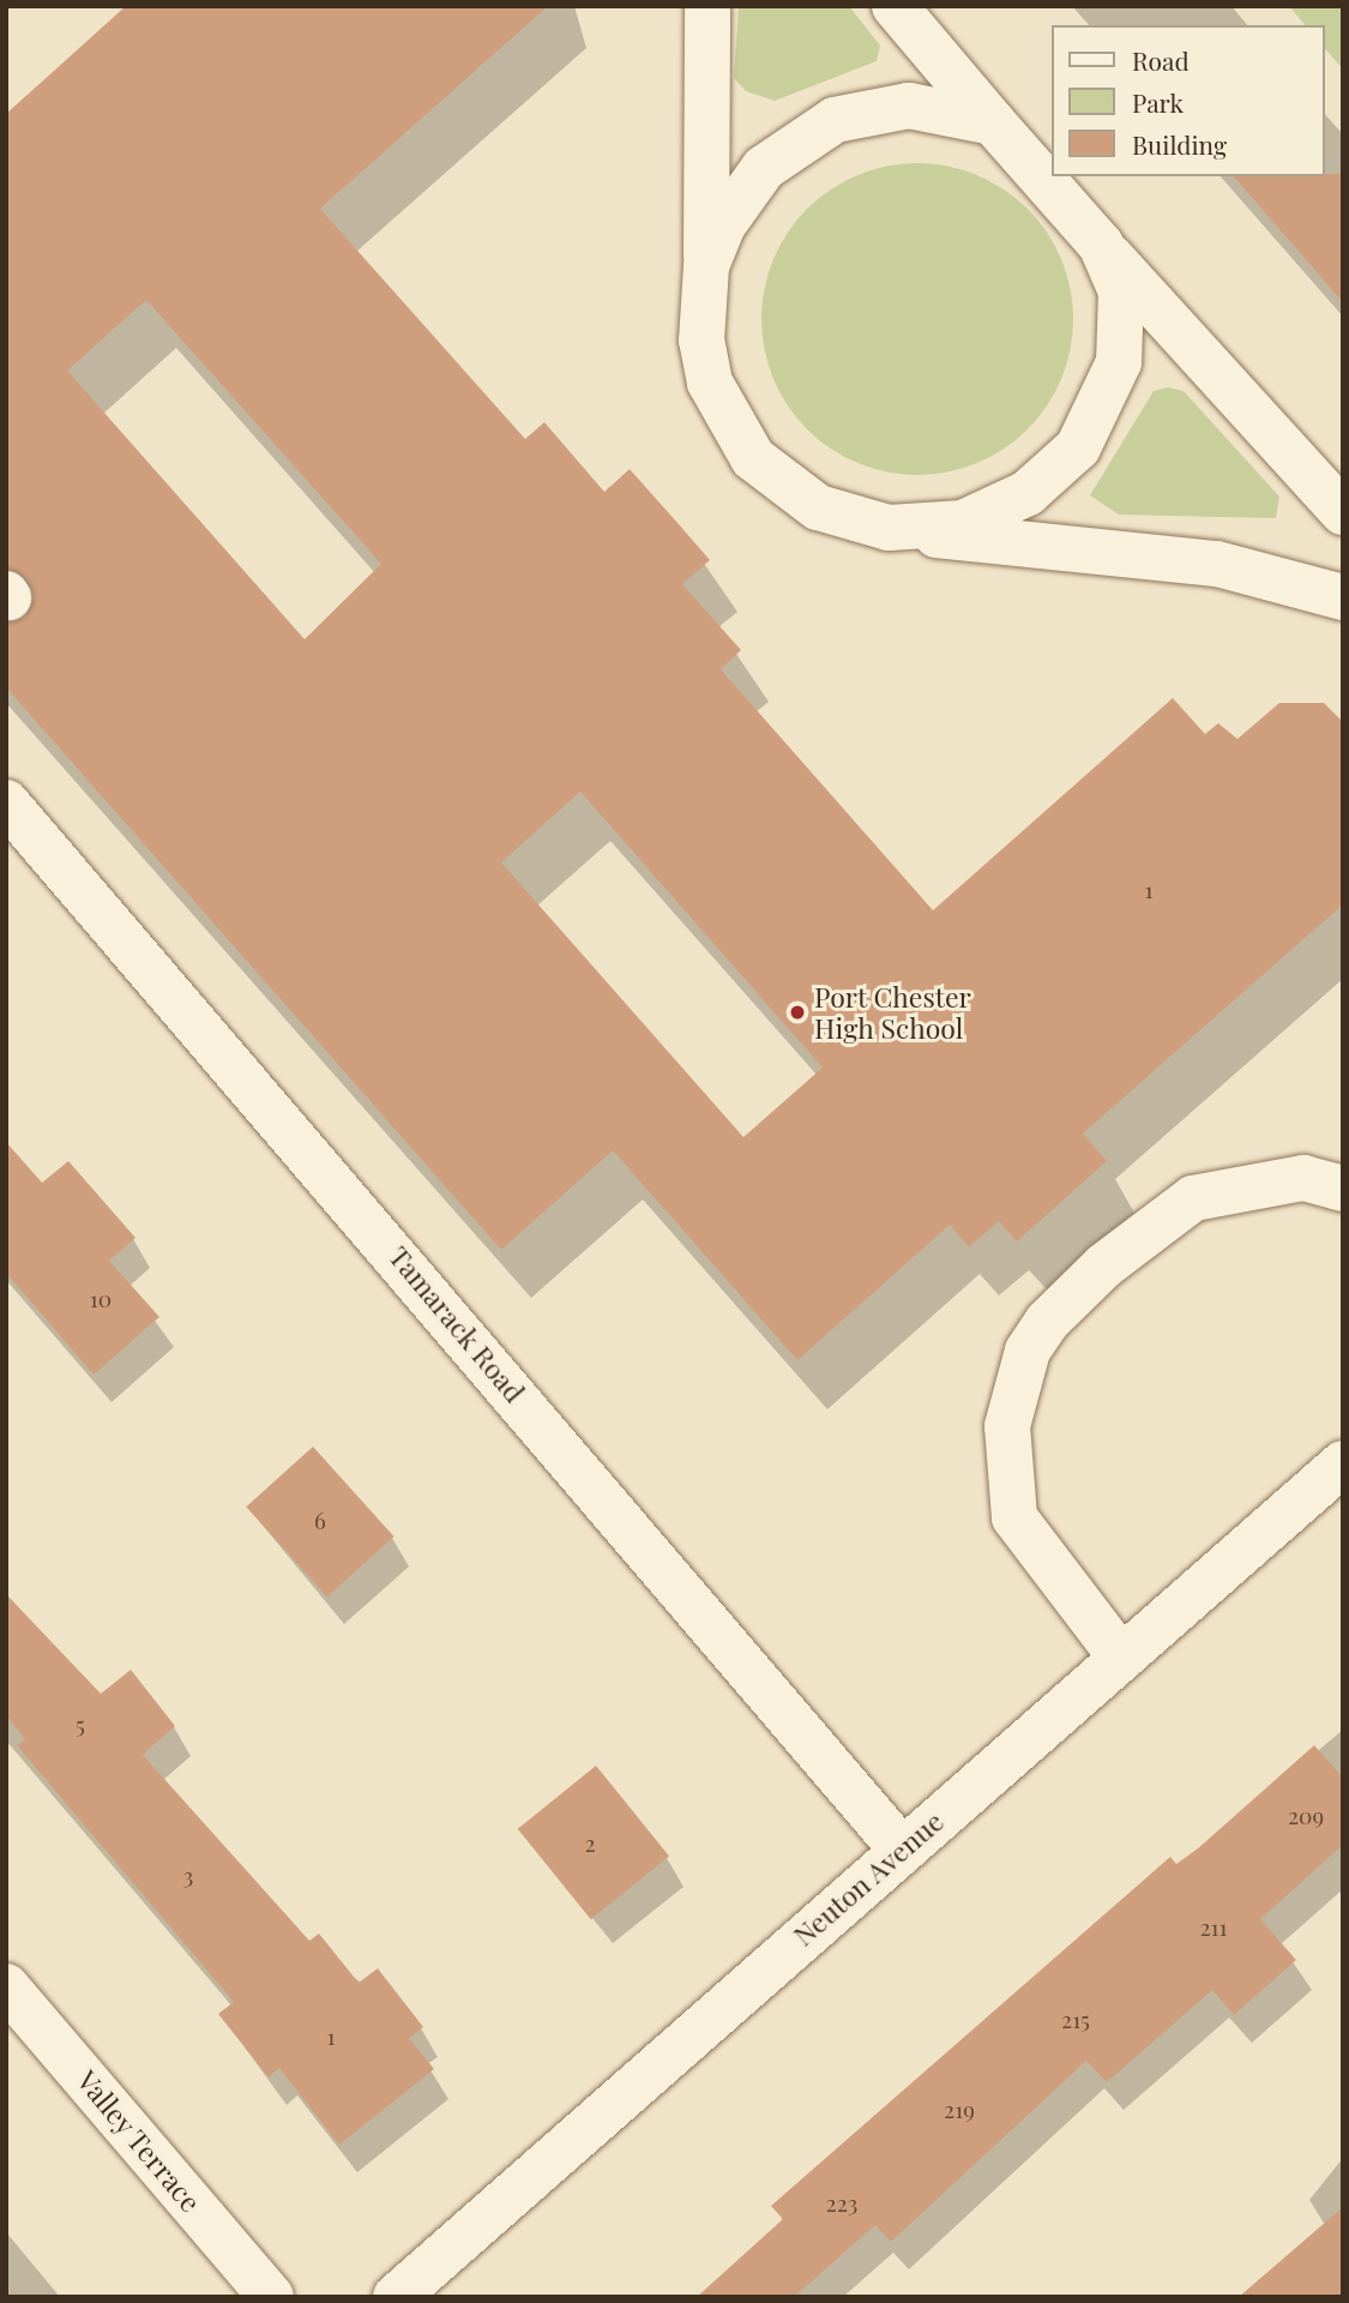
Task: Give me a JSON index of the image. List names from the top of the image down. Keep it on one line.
{"streets":{"street":["Tamarack Road","Neuton Avenue","Valley Terrace"]},"crossings":[["Tamarack Road","Neuton Avenue"]],"places":["Port Chester High School"],"house_numbers":["1","10","6","5","209","2","3","211","215","1","219","223"],"legend":["Road","Park","Building"]}
